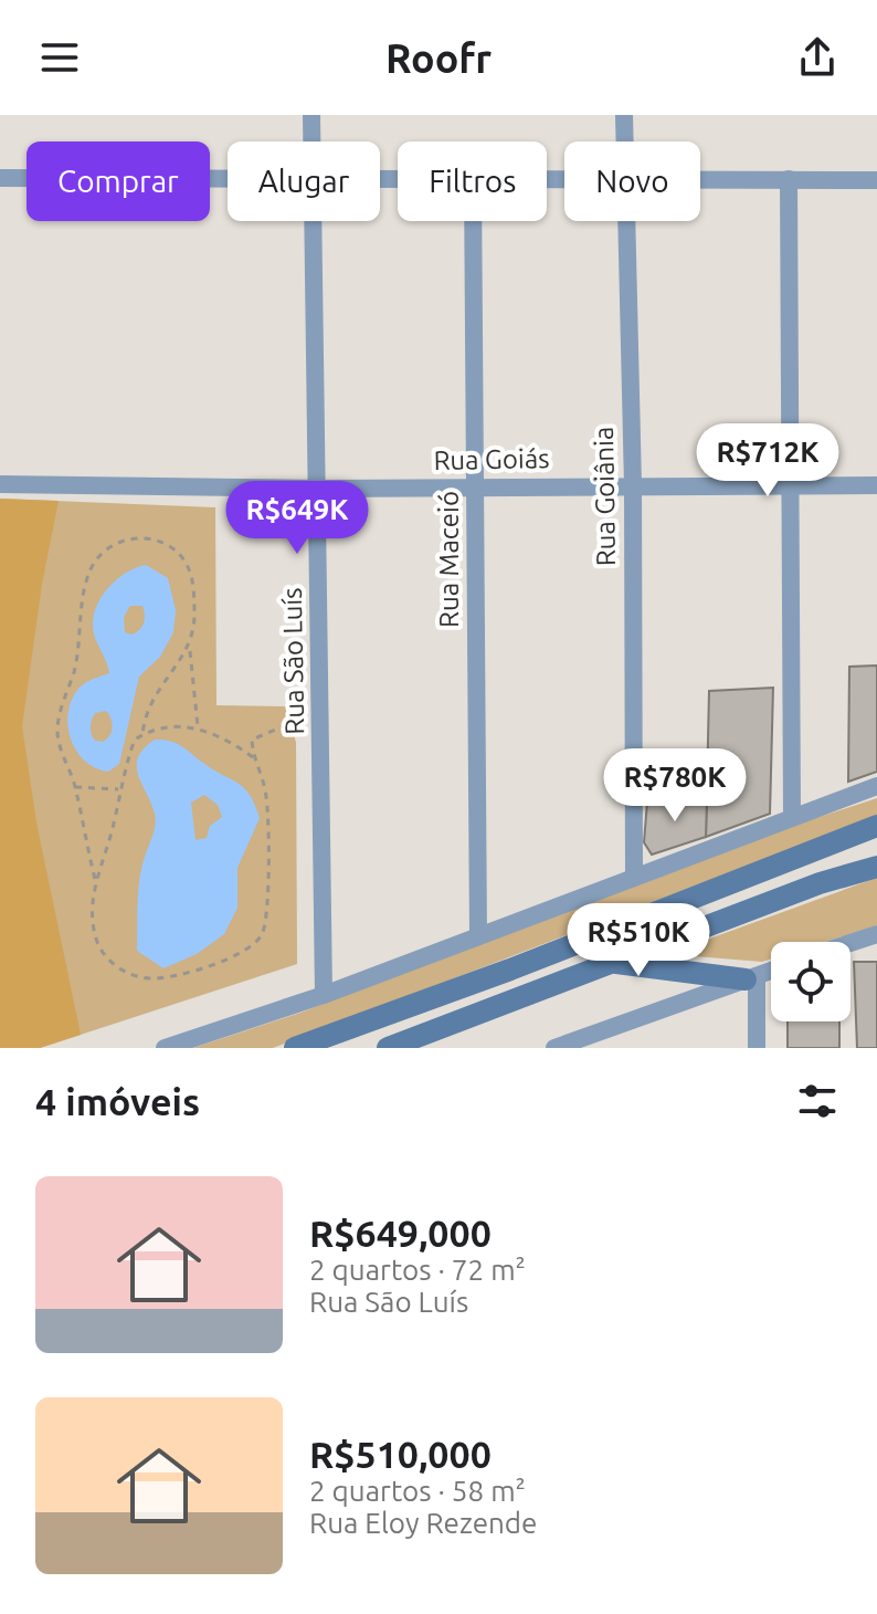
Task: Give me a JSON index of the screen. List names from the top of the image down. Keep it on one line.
{"streets":{"street":["Rua Goiás","Rua Goiânia","Rua Maceió","Rua São Luís"]},"crossings":[["Rua Goiás","Rua Goiânia"],["Rua Goiás","Rua Maceió"],["Rua Goiás","Rua São Luís"]],"page":{"header":"Roofr","chip":["Comprar","Alugar","Filtros","Novo"],"price":["R$712K","R$649K","R$780K","R$510K"],"heading":"4 imóveis","list":[{"name":"R$649,000","note":"2 quartos · 72 m² · Rua São Luís"},{"name":"R$510,000","note":"2 quartos · 58 m² · Rua Eloy Rezende"}]}}
